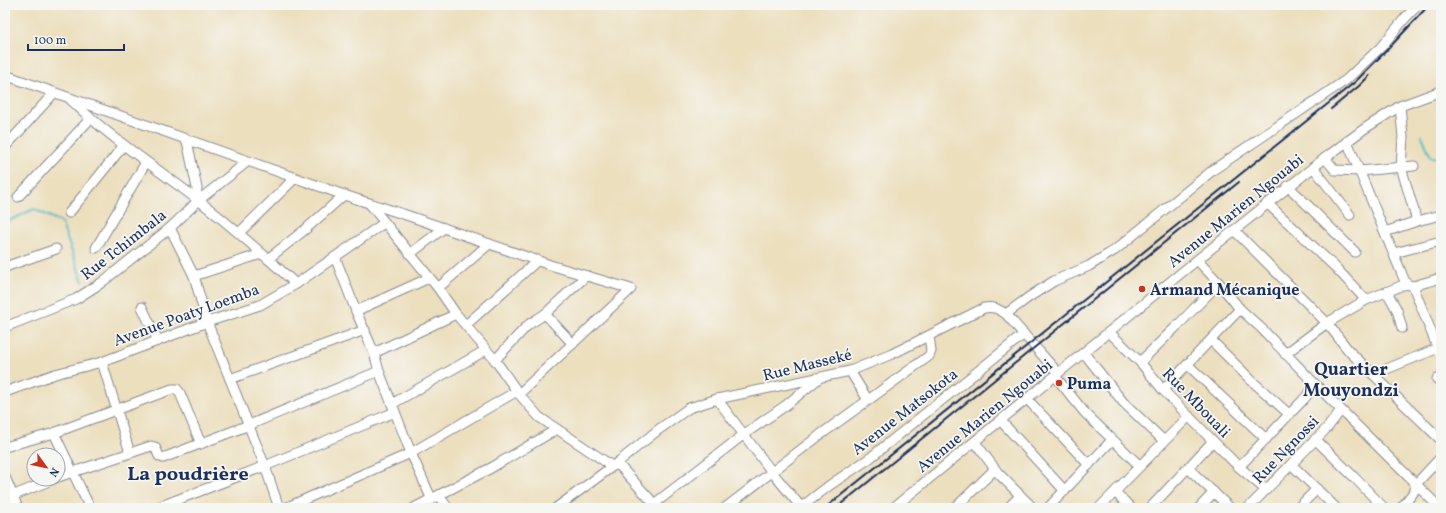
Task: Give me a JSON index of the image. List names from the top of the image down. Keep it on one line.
{"streets":{"street":["Avenue Marien Ngouabi","Rue Tchimbala","Avenue Poaty Loemba","Rue Masseké","Rue Mbouali","Avenue Matsokota","Rue Ngnossi"]},"crossings":[["Avenue Marien Ngouabi","Rue Masseké"],["Avenue Marien Ngouabi","Rue Mbouali"],["Rue Masseké","Avenue Matsokota"],["Rue Mbouali","Rue Ngnossi"]],"districts":["Quartier Mouyondzi","La poudrière"],"places":["Armand Mécanique","Puma"],"scale_bar":"100 m","north":"bottom right"}
